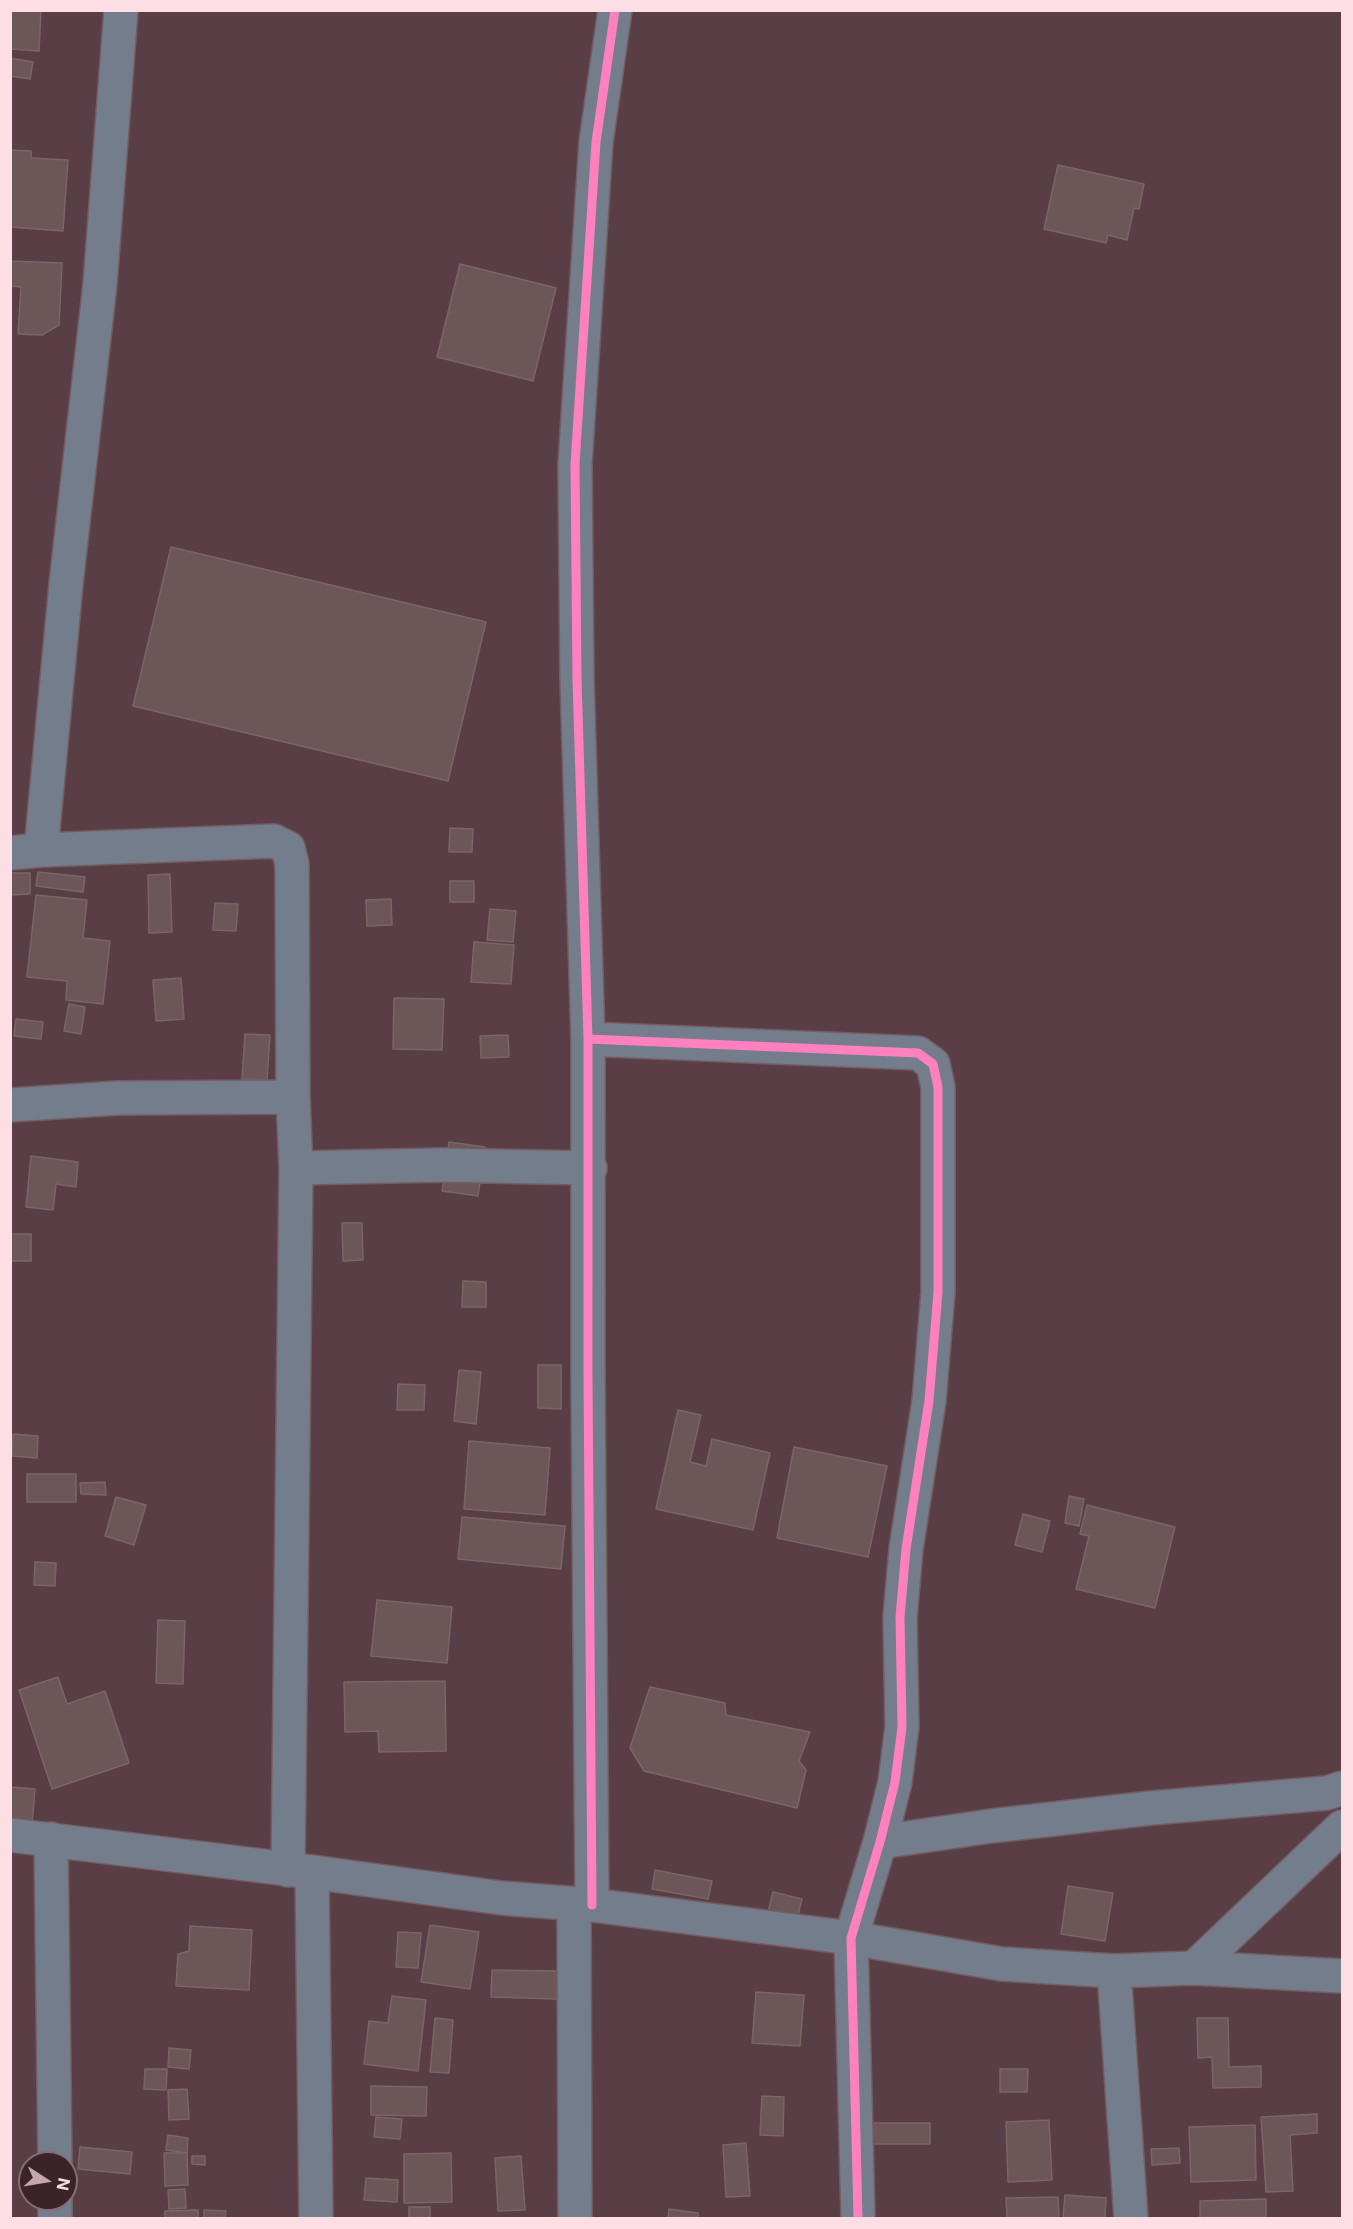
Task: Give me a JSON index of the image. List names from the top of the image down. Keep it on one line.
{"north":"right"}
